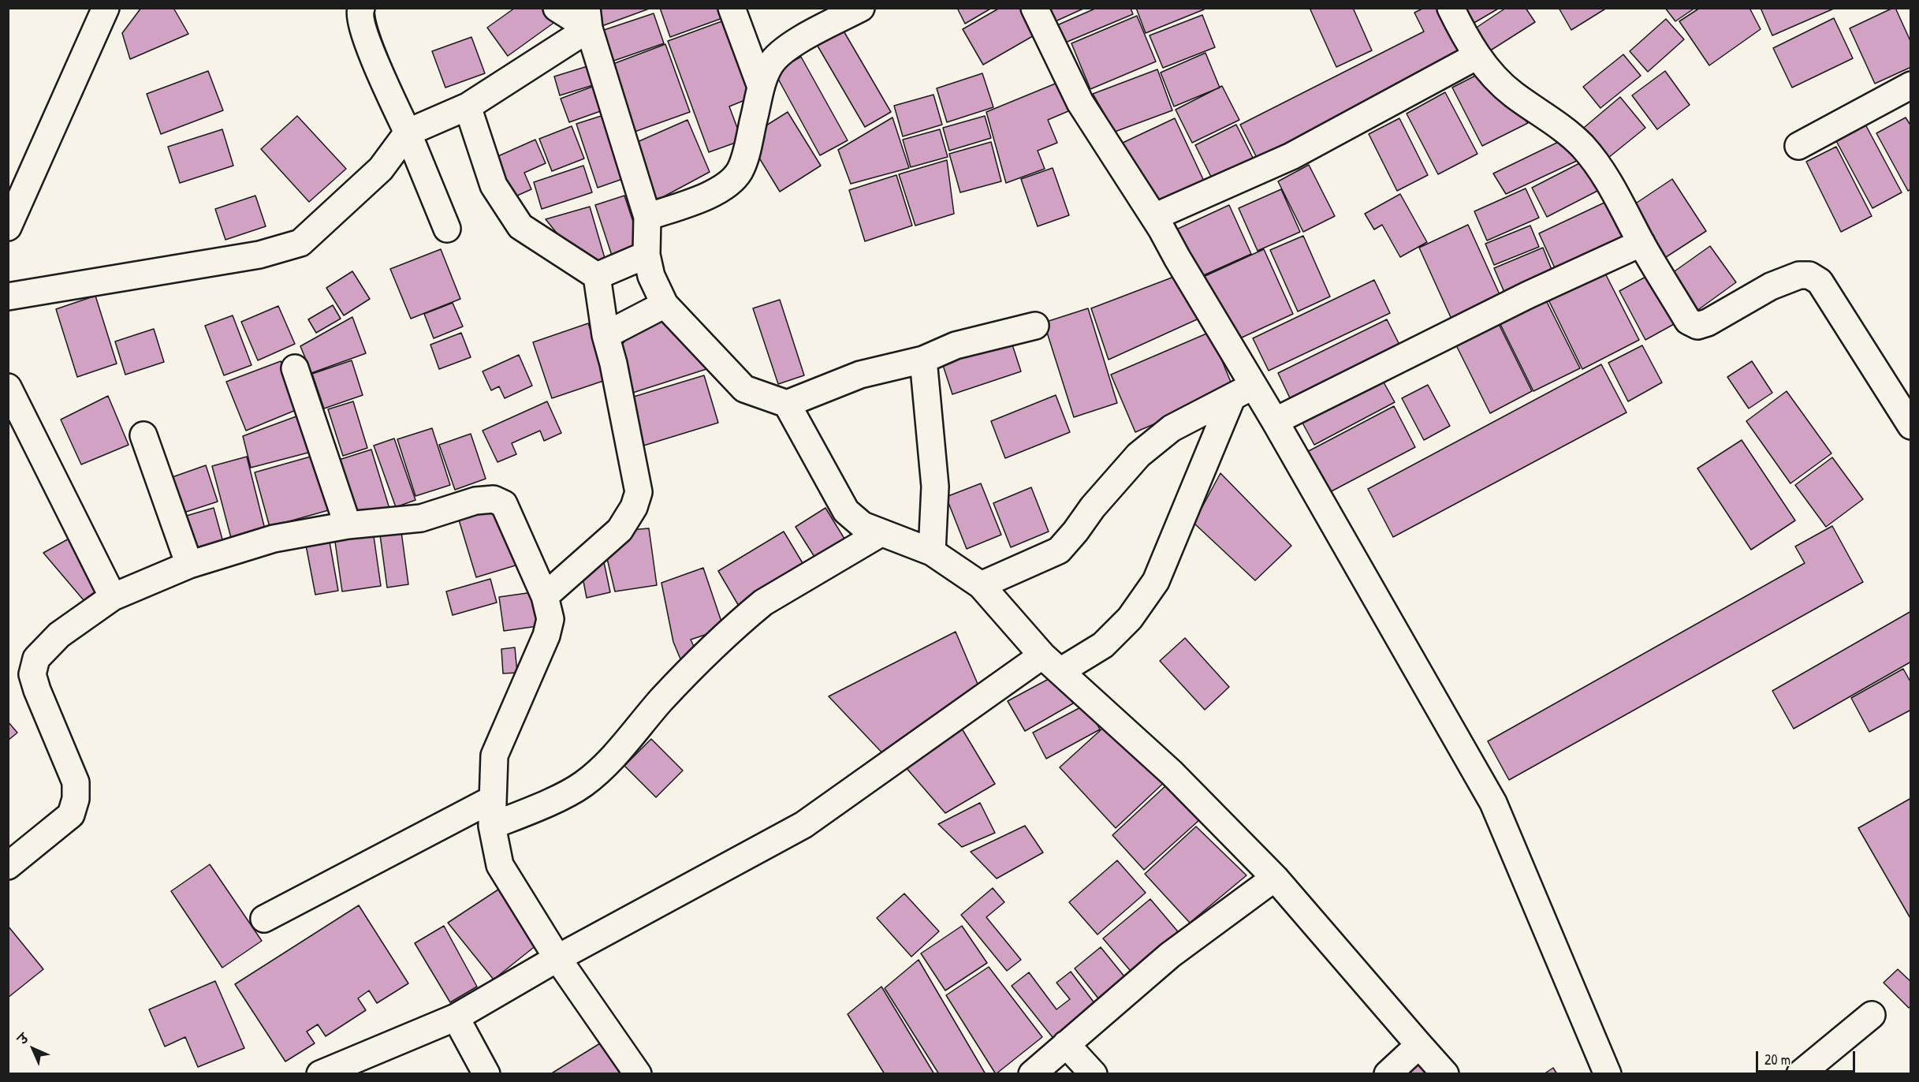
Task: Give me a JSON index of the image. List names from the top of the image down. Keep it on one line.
{"scale_bar":"20 m","north":"top left"}
